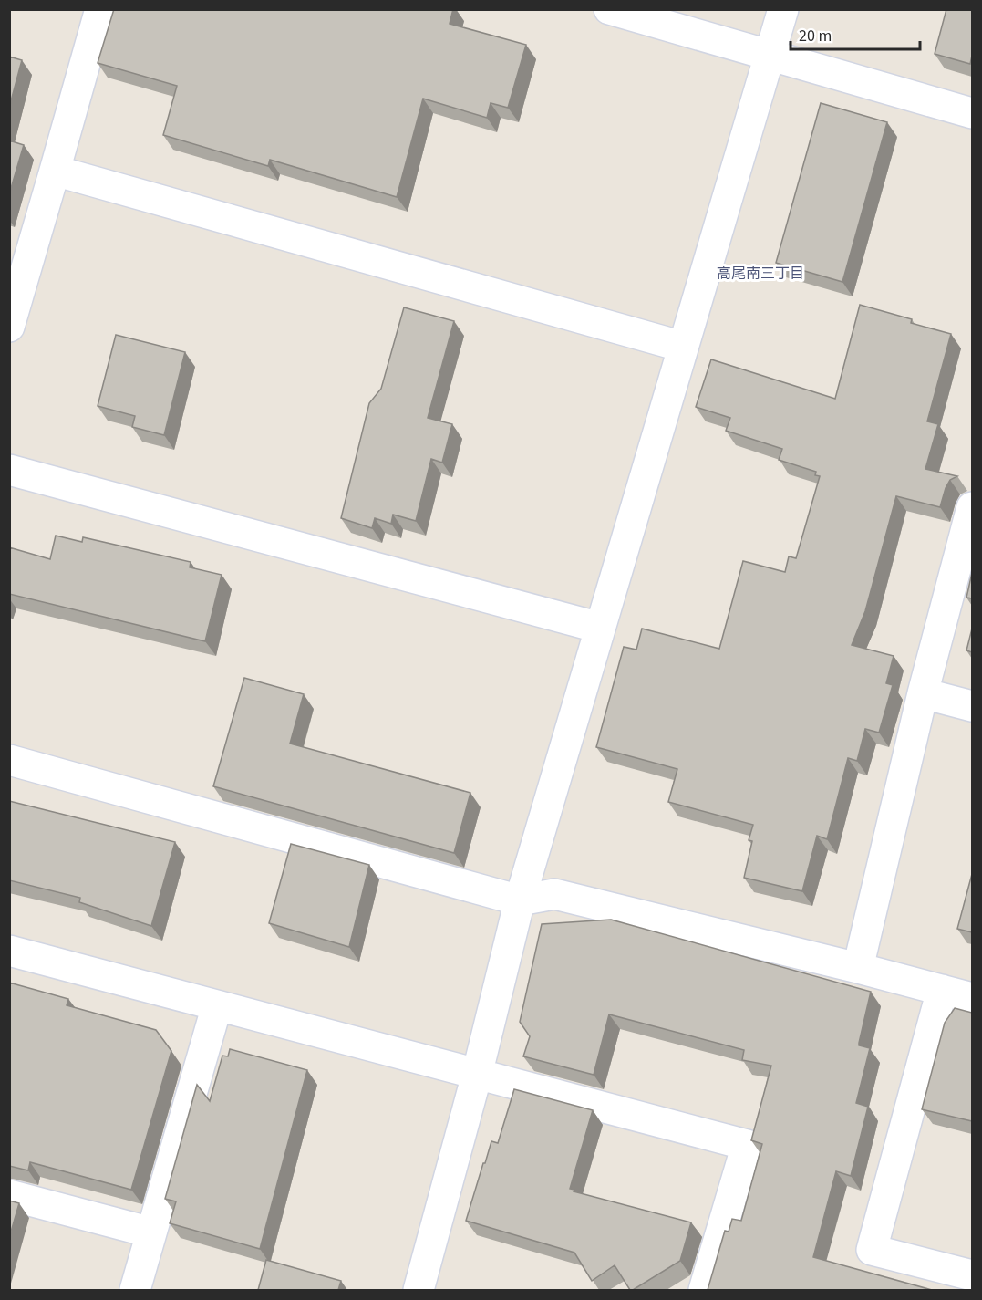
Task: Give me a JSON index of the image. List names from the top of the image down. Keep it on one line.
{"districts":["高尾南三丁目"],"scale_bar":"20 m"}
